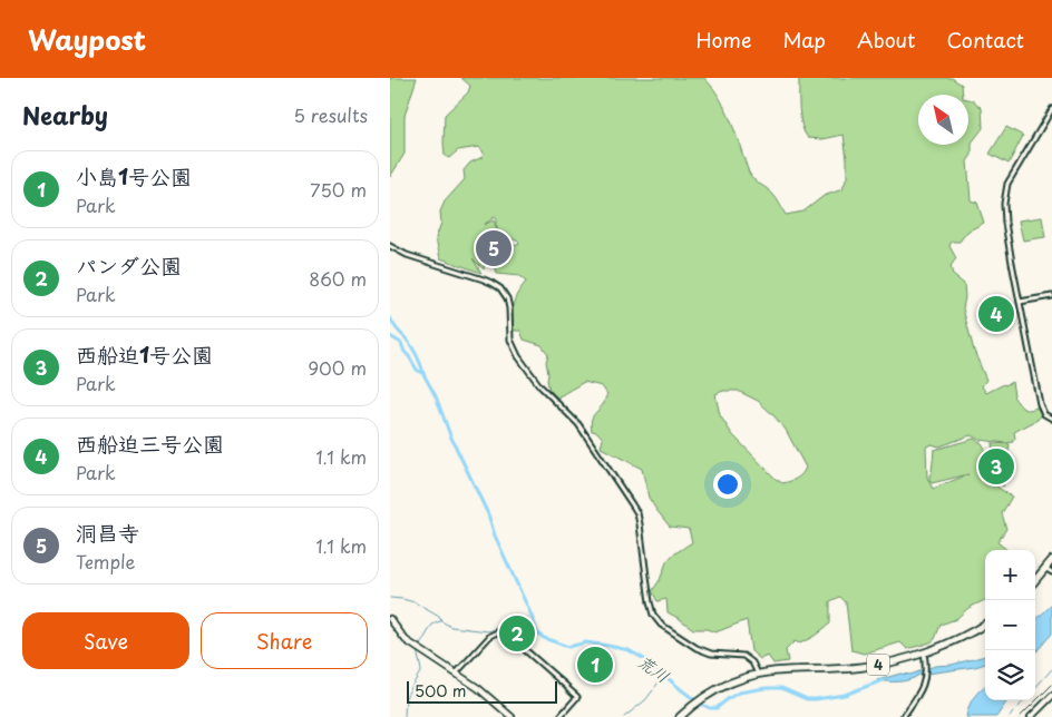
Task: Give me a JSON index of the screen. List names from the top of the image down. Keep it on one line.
{"streets":{"highway":["4"]},"water":["荒川"],"scale_bar":"500 m","north":"top left","page":{"header":"Waypost","nav":["Home","Map","About","Contact"],"heading":["Nearby","5 results"],"list":[{"mark":"1","name":"小島1号公園","note":"Park","value":"750 m"},{"mark":"2","name":"パンダ公園","note":"Park","value":"860 m"},{"mark":"3","name":"西船迫1号公園","note":"Park","value":"900 m"},{"mark":"4","name":"西船迫三号公園","note":"Park","value":"1.1 km"},{"mark":"5","name":"洞昌寺","note":"Temple","value":"1.1 km"}],"pins":["5","4","3","2","1"],"map_buttons":["+","−"],"buttons":["Save","Share"],"scale":"500 m"}}
